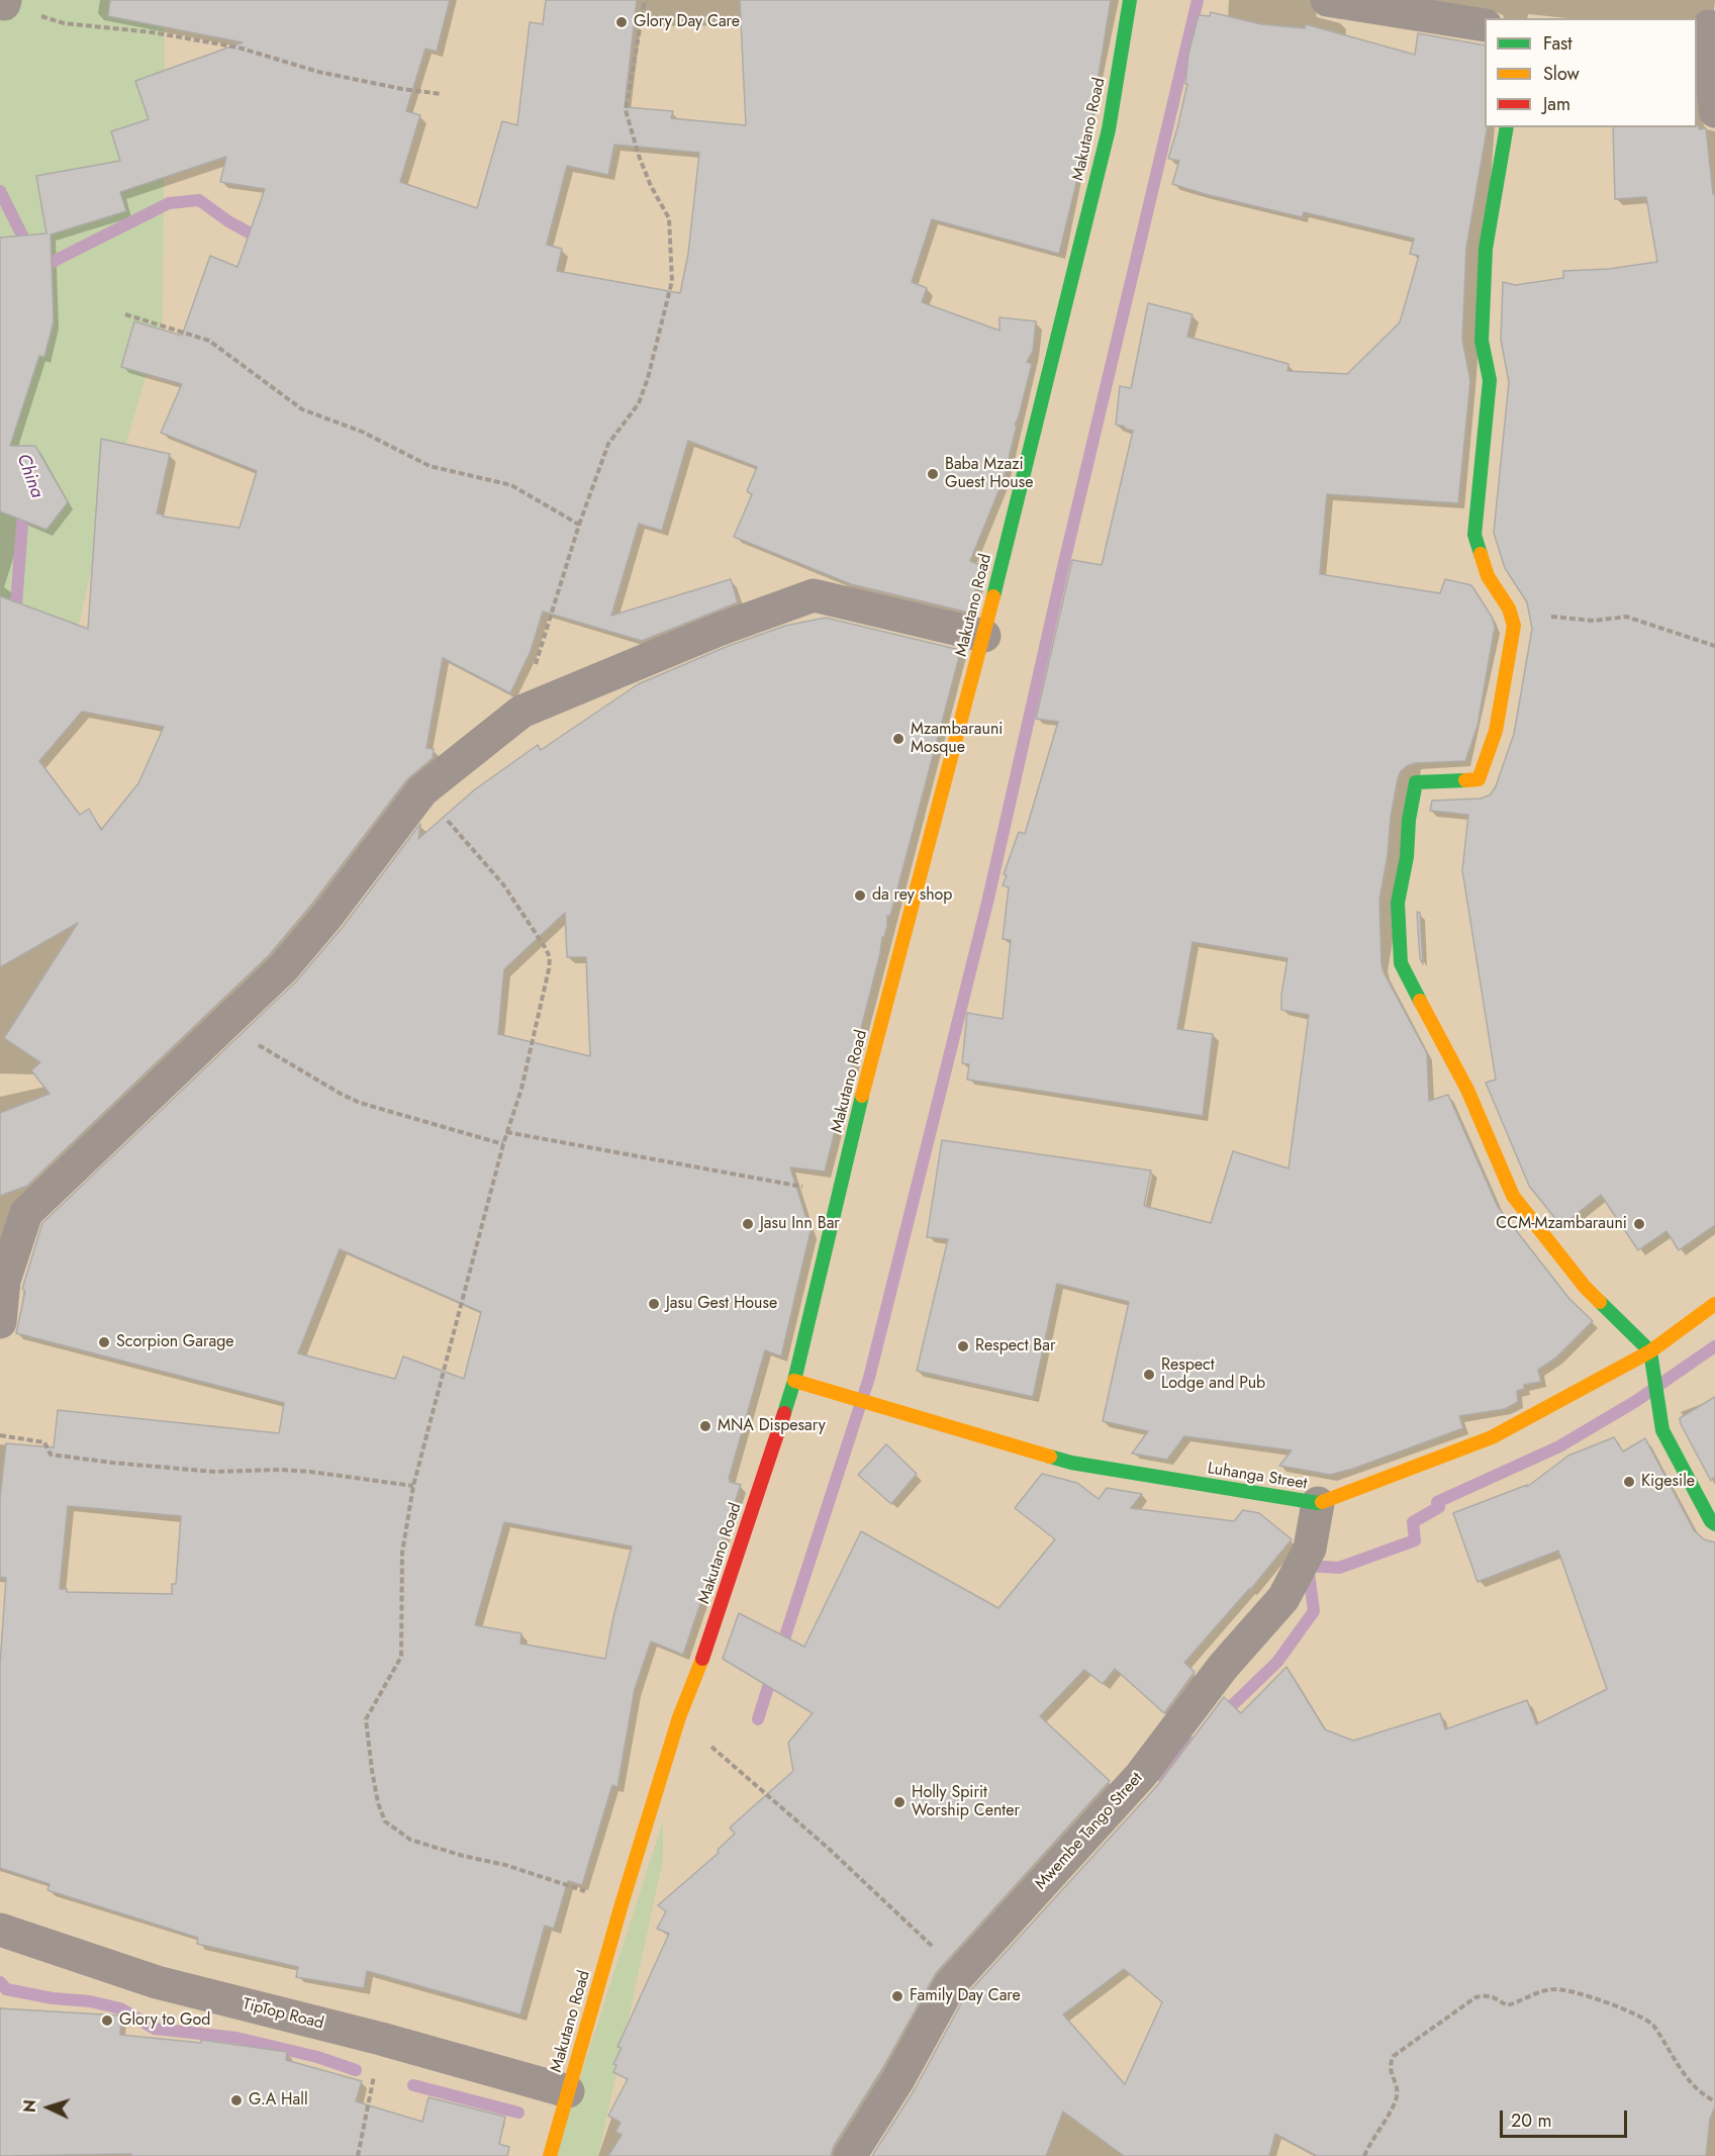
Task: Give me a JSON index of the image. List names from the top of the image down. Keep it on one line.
{"streets":{"street":["Makutano Road","Luhanga Street","Mwembe Tango Street","TipTop Road"]},"crossings":[["Makutano Road","Luhanga Street"],["Makutano Road","TipTop Road"],["Luhanga Street","Mwembe Tango Street"]],"water":["China"],"places":["Glory Day Care","Baba Mzazi Guest House","Mzambarauni Mosque","da rey shop","Jasu Inn Bar","CCM-Mzambarauni","Jasu Gest House","Scorpion Garage","Respect Bar","Respect Lodge and Pub","MNA Dispesary","Kigesile","Holly Spirit Worship Center","Family Day Care","Glory to God","G.A Hall"],"legend":["Fast","Slow","Jam"],"scale_bar":"20 m","north":"left"}
